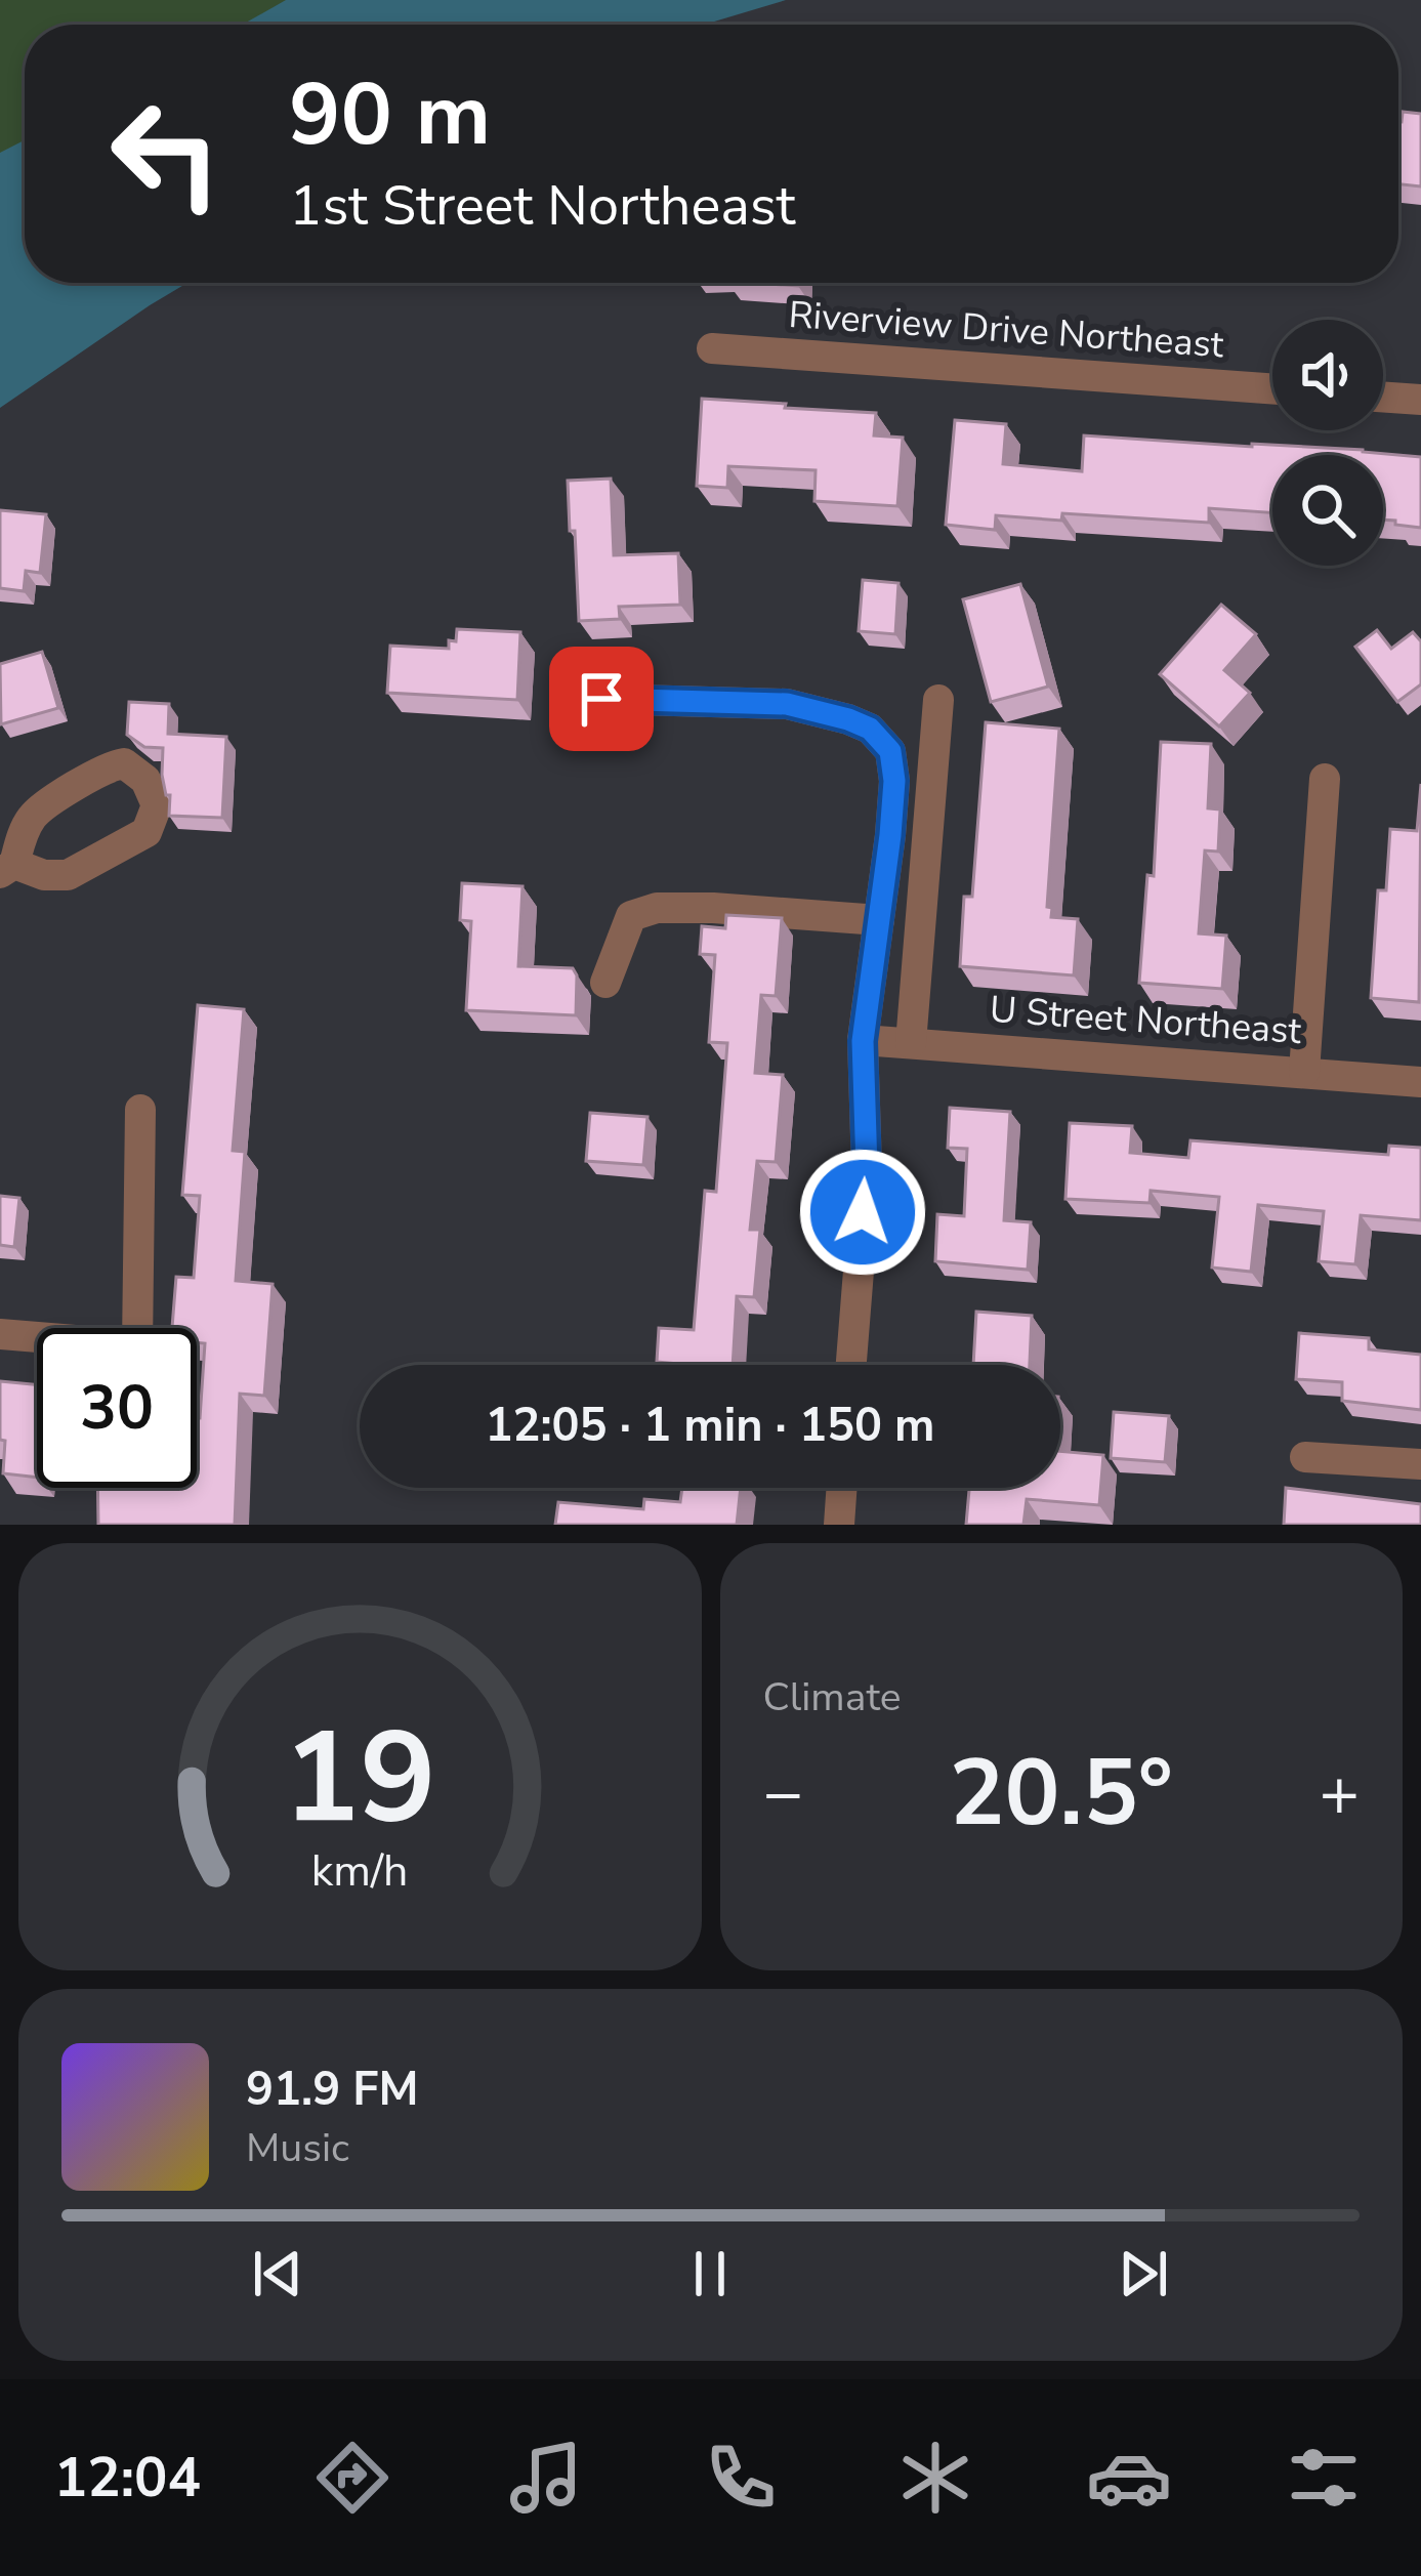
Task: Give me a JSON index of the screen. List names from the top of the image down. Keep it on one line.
{"streets":{"street":["Riverview Drive Northeast","U Street Northeast"]},"page":{"turn":["90 m","1st Street Northeast"],"limit":"30","trip":"12:05 · 1 min · 150 m","tile":"Climate","heat":["−","20.5°","+"],"song":["91.9 FM","Music"],"tabs":"12:04","gauge":["19","km/h"]}}
